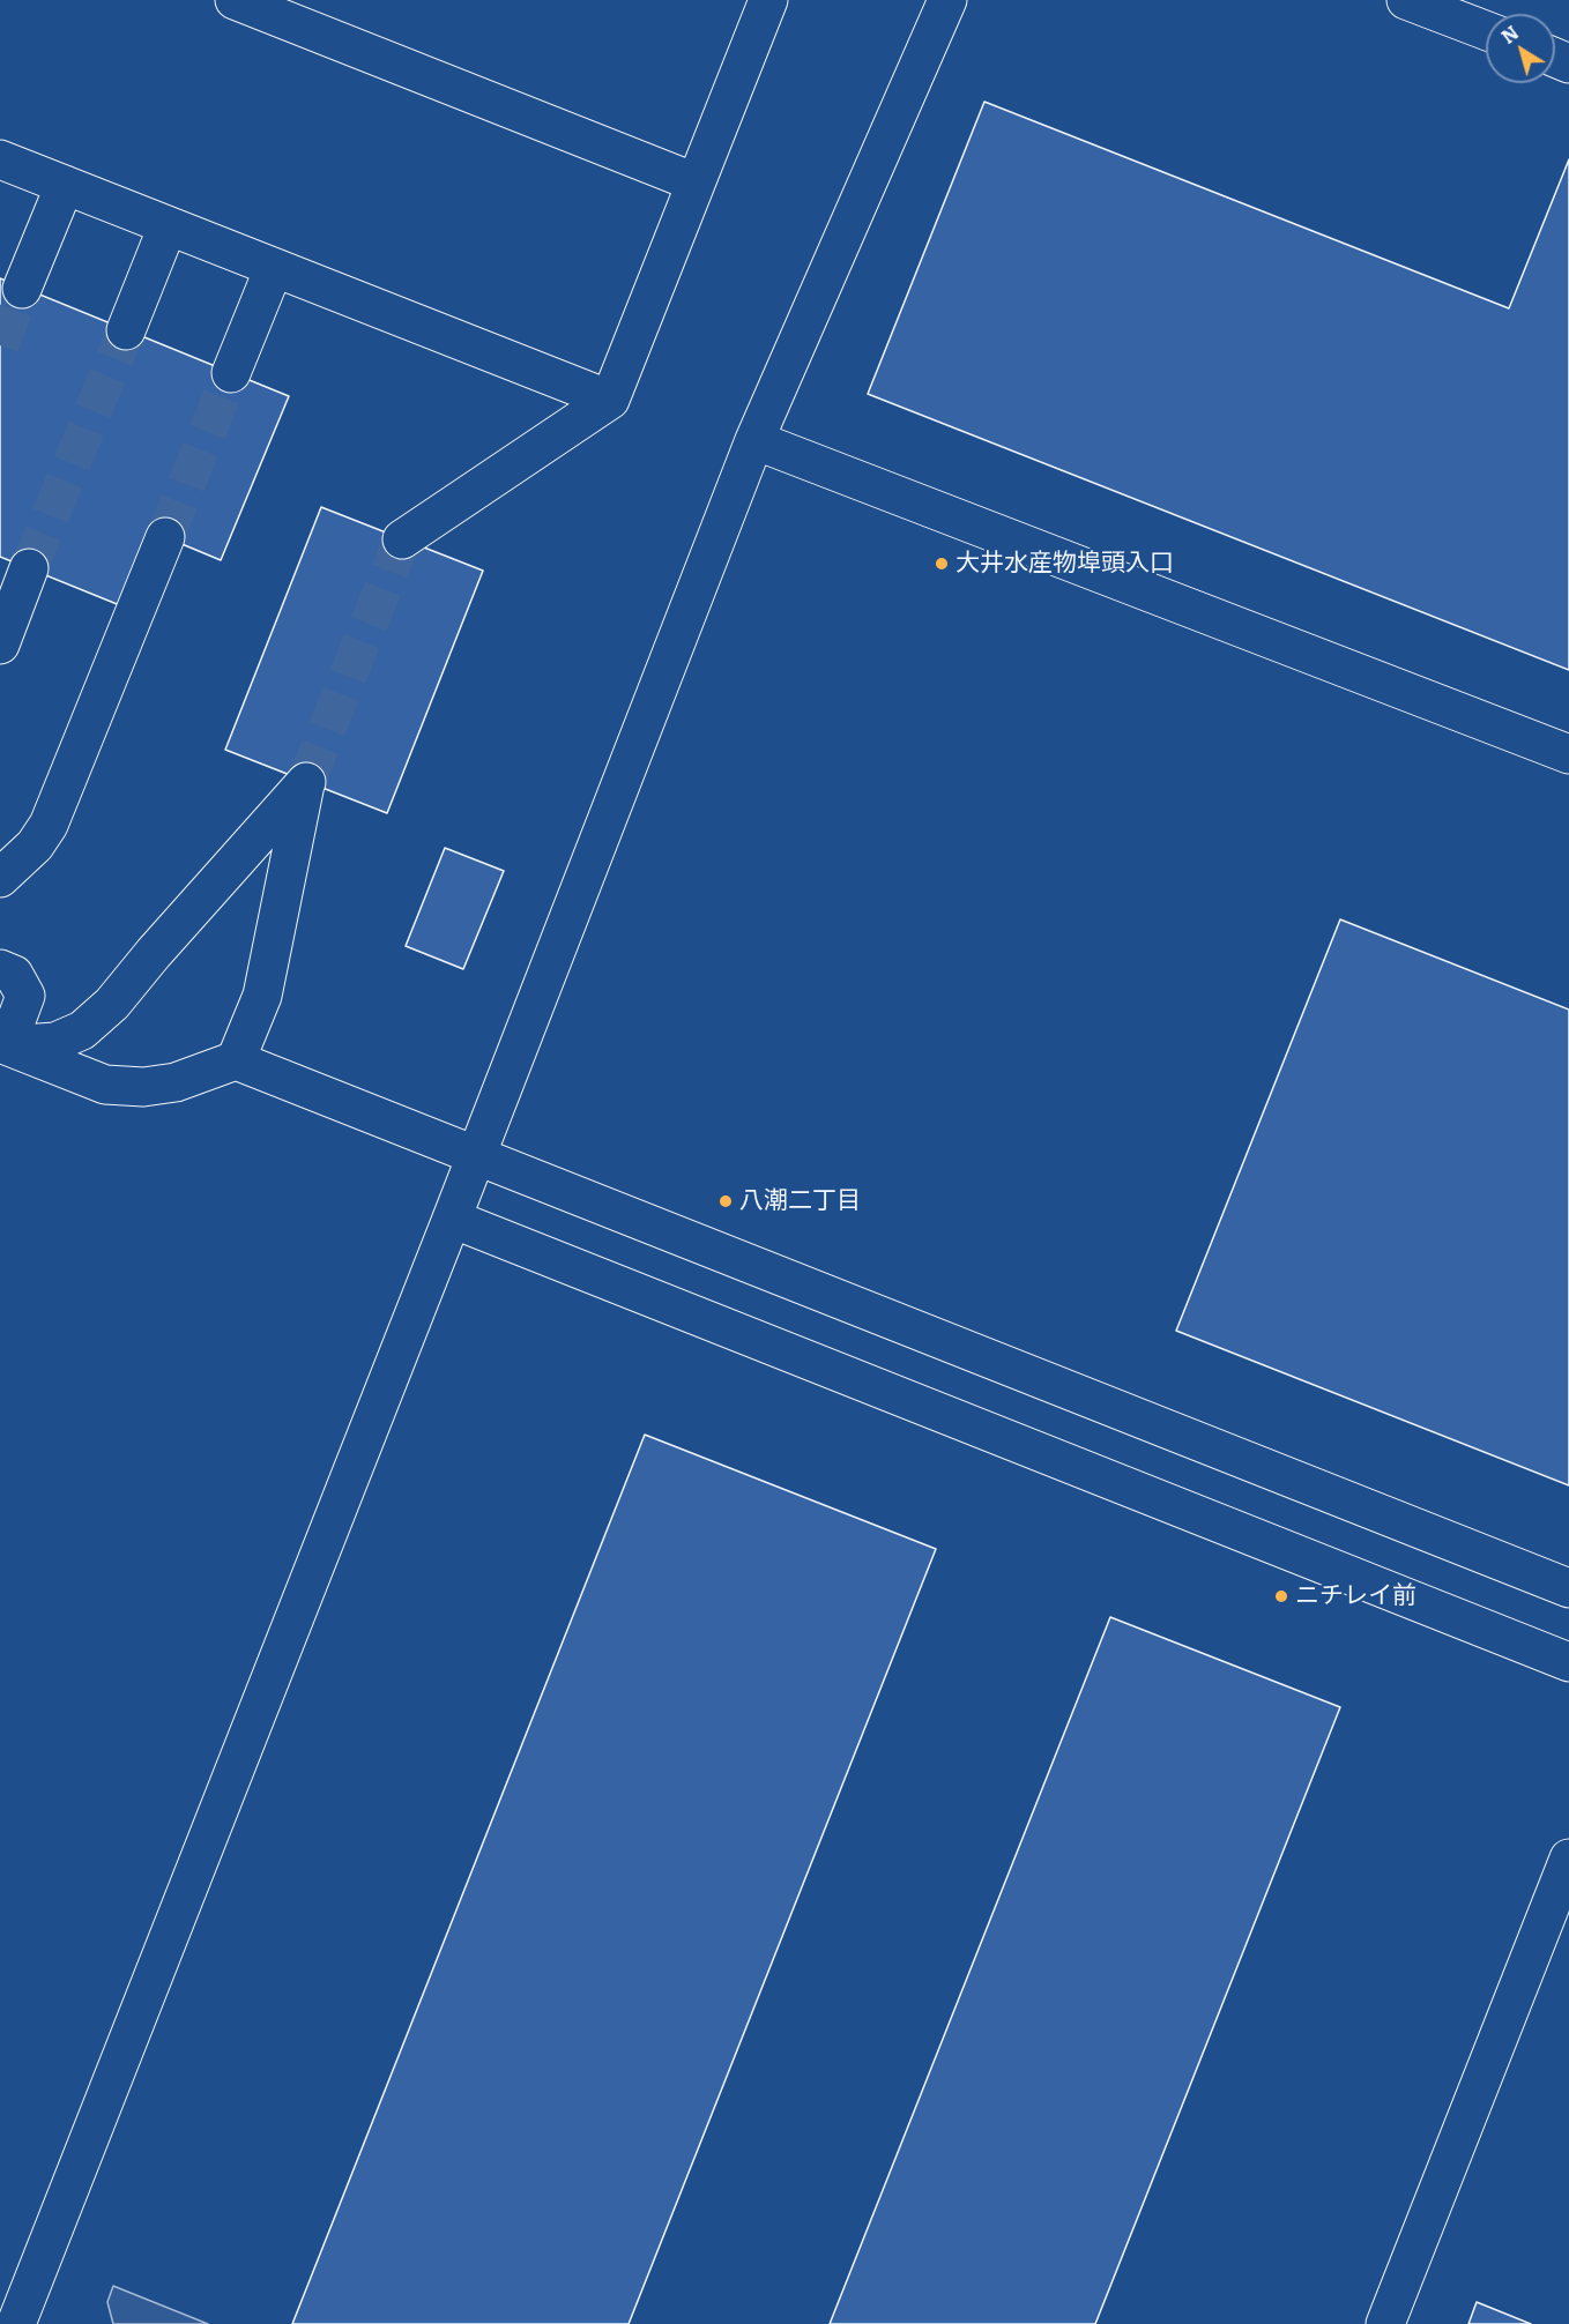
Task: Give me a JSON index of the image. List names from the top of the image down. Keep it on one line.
{"places":["大井水産物埠頭入口","八潮二丁目","ニチレイ前"],"north":"top left"}
